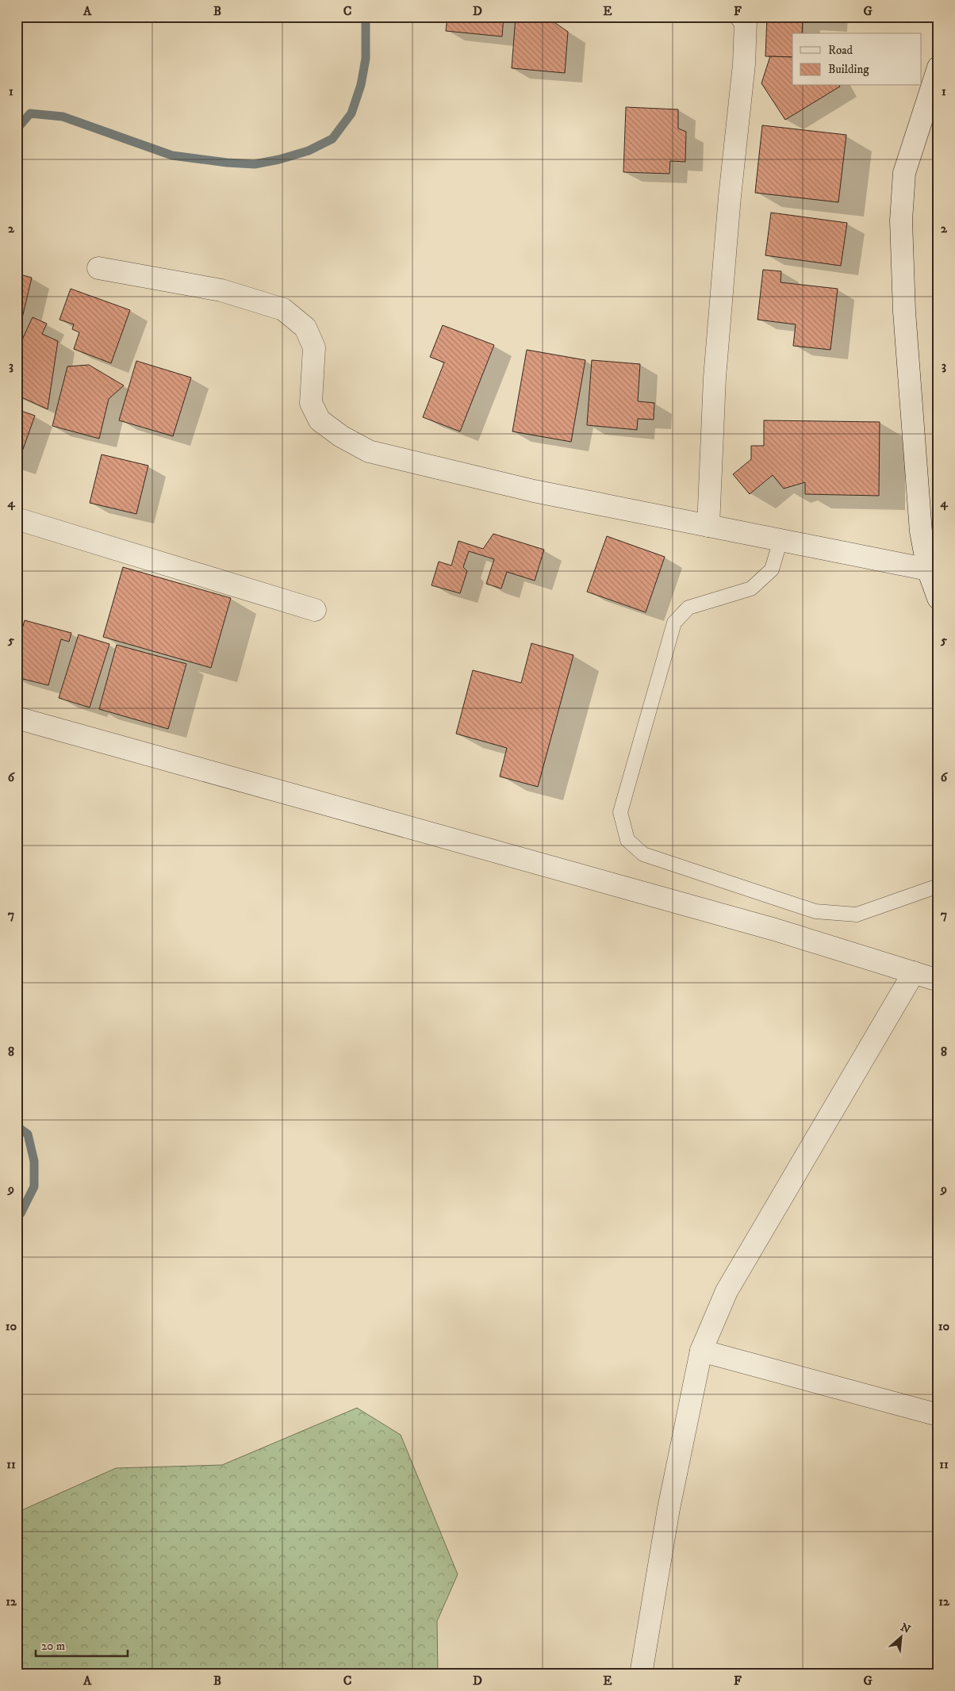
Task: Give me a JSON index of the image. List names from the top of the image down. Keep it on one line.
{"legend":["Road","Building"],"scale_bar":"20 m","north":"top right","grid":{"columns":["A","B","C","D","E","F","G"],"rows":["1","2","3","4","5","6","7","8","9","10","11","12"]}}
